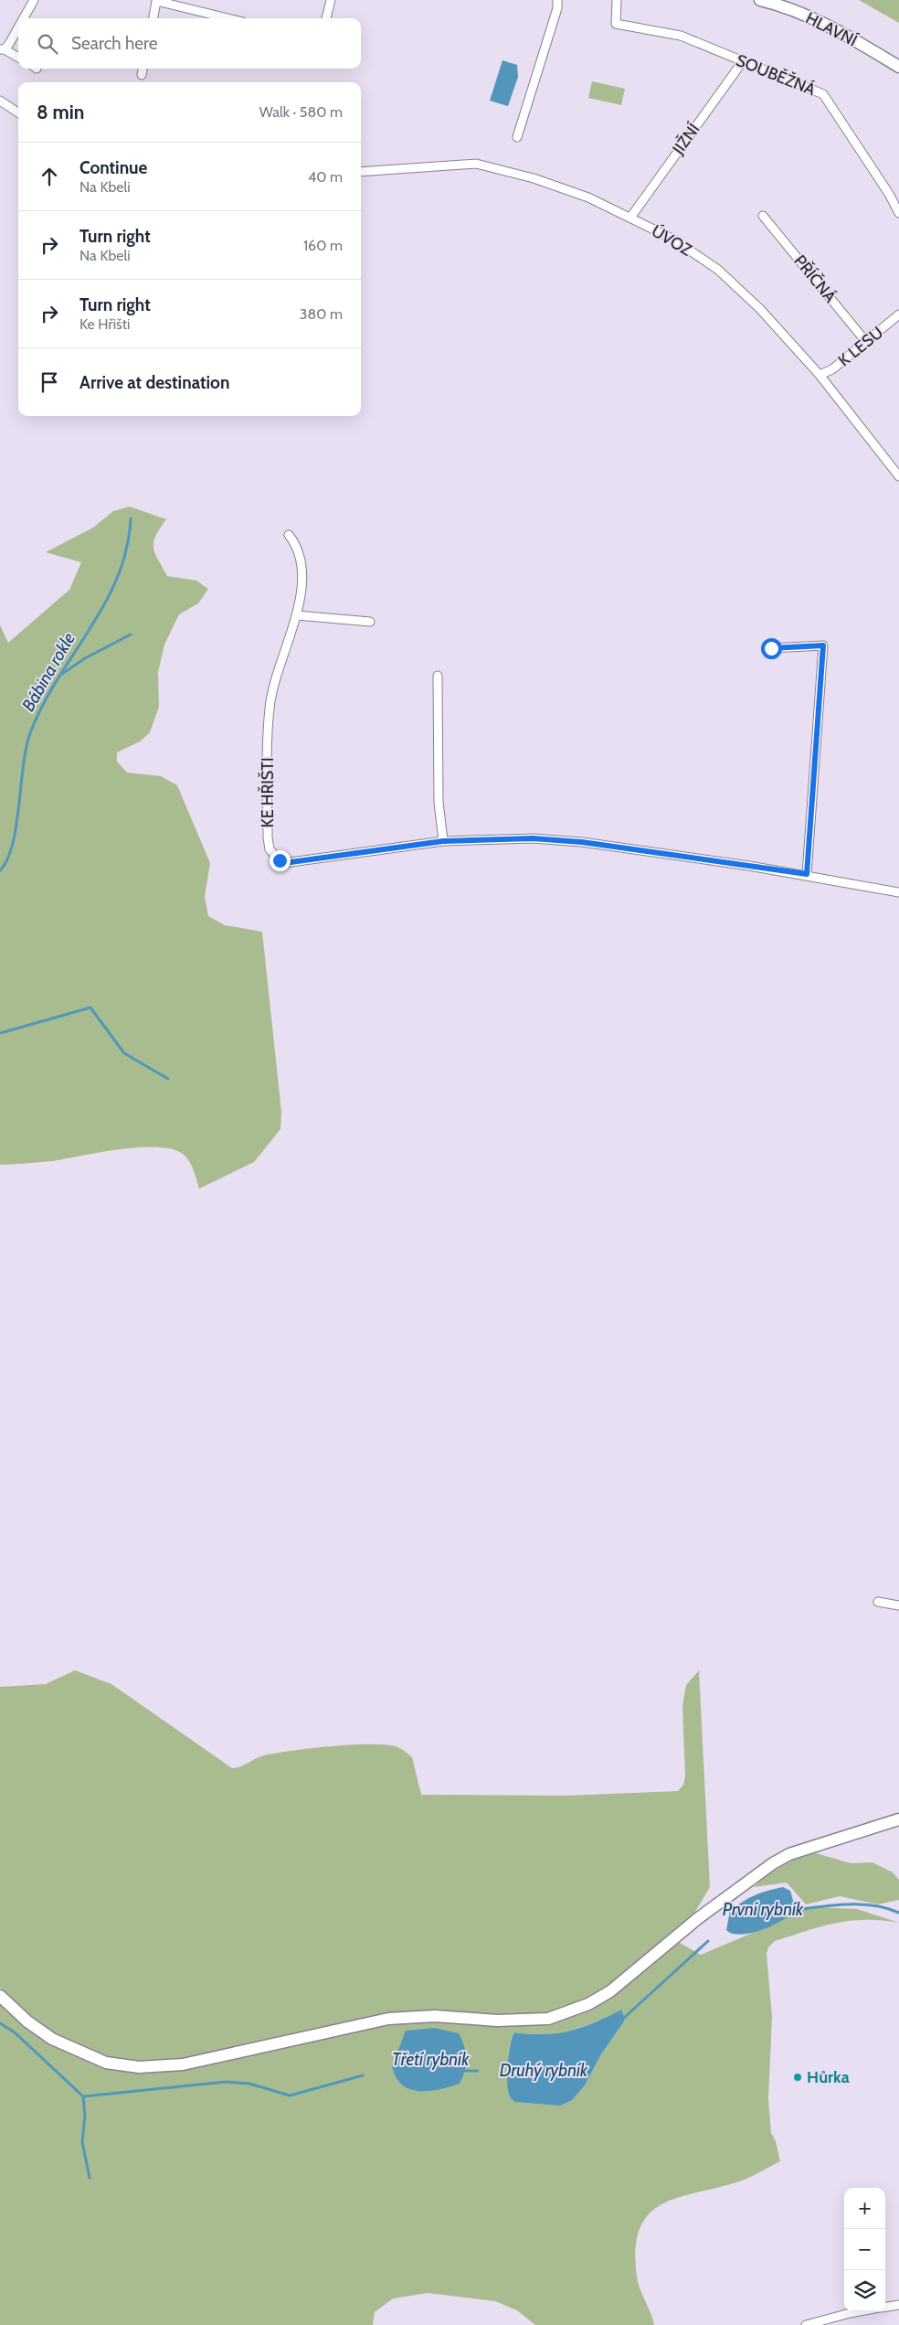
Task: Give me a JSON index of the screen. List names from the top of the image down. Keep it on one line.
{"streets":{"street":["HLAVNÍ","SOUBĚŽNÁ","JIŽNÍ","ÚVOZ","PŘÍČNÁ","K LESU","KE HŘIŠTI"]},"crossings":[["SOUBĚŽNÁ","JIŽNÍ"],["JIŽNÍ","ÚVOZ"],["ÚVOZ","K LESU"],["PŘÍČNÁ","K LESU"]],"water":["Bábina rokle","První rybník","Třetí rybník","Druhý rybník"],"places":["Hůrka"],"page":{"search":"Search here","heading":["8 min","Walk · 580 m"],"list":[["Continue","Na Kbeli","40 m"],["Turn right","Na Kbeli","160 m"],["Turn right","Ke Hřišti","380 m"],"Arrive at destination"],"map_buttons":["+","−"]}}
